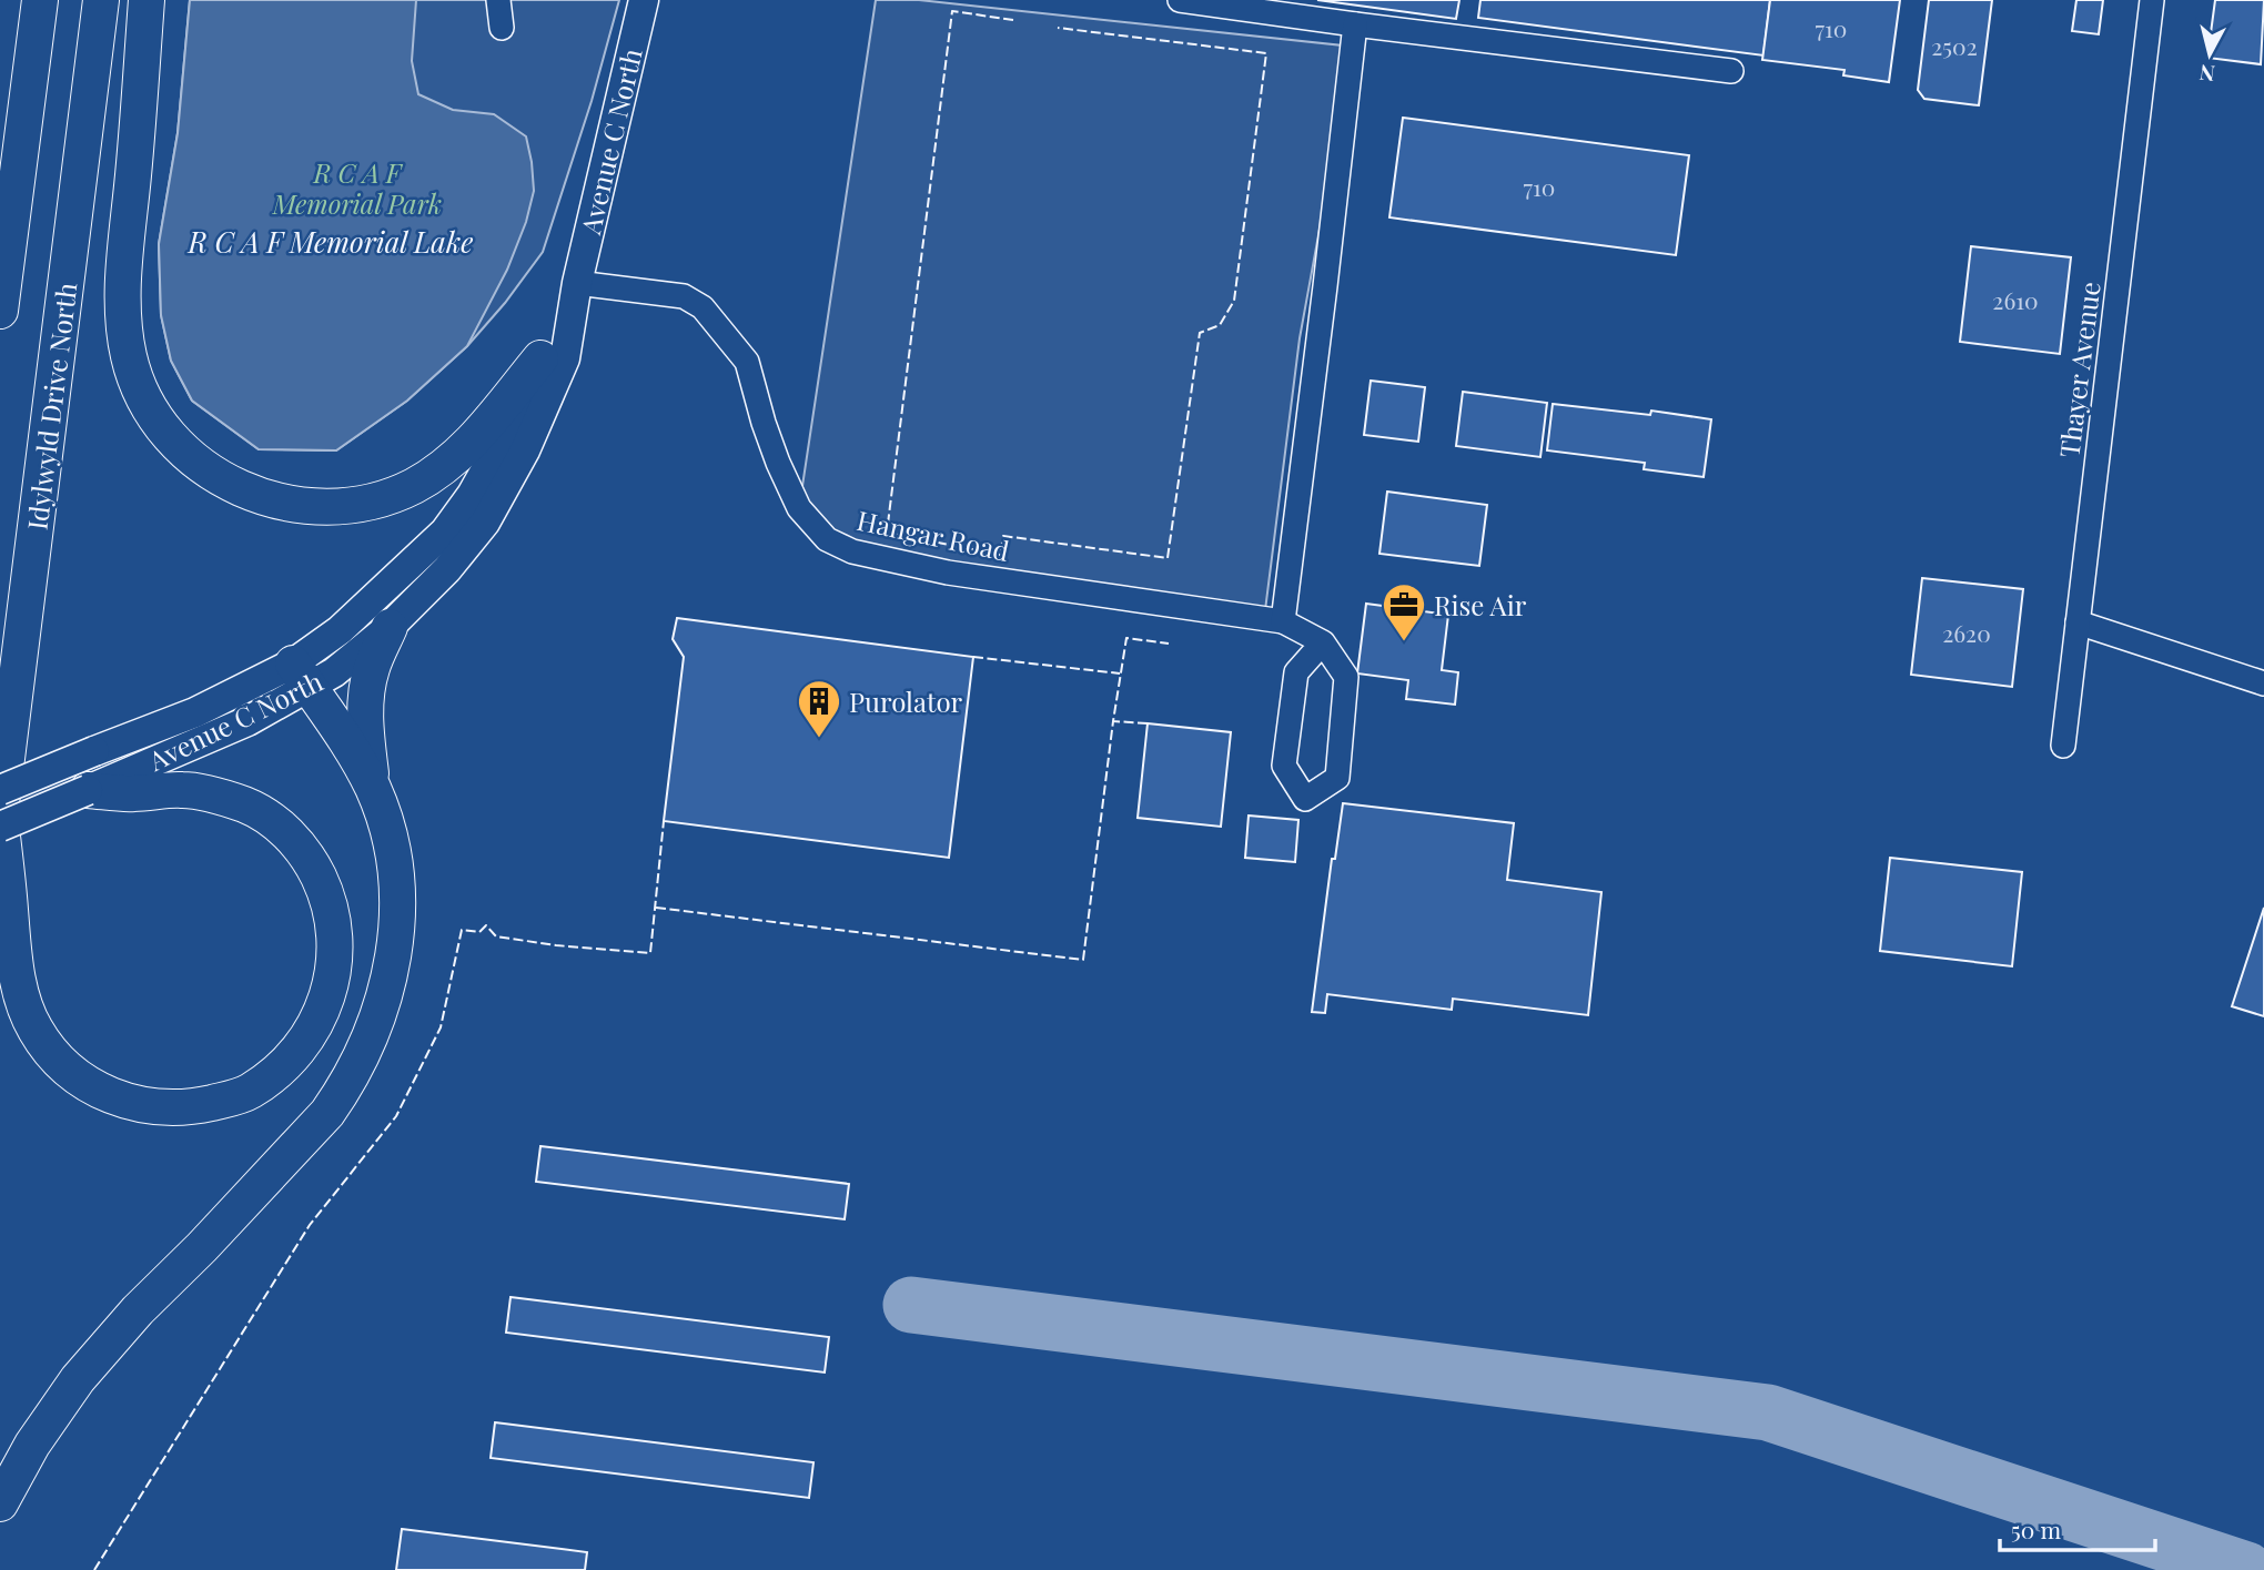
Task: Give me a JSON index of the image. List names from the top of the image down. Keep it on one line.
{"streets":{"highway":["Idylwyld Drive North"],"main road":["Avenue C North"],"street":["Thayer Avenue","Hangar Road"]},"crossings":[["Avenue C North","Idylwyld Drive North"],["Avenue C North","Hangar Road"]],"water":["R C A F Memorial Lake"],"parks":["R C A F Memorial Park"],"places":{"office":["Rise Air"],"building":["Purolator"]},"house_numbers":["710","2502","710","2610","2620"],"scale_bar":"50 m","north":"bottom"}
